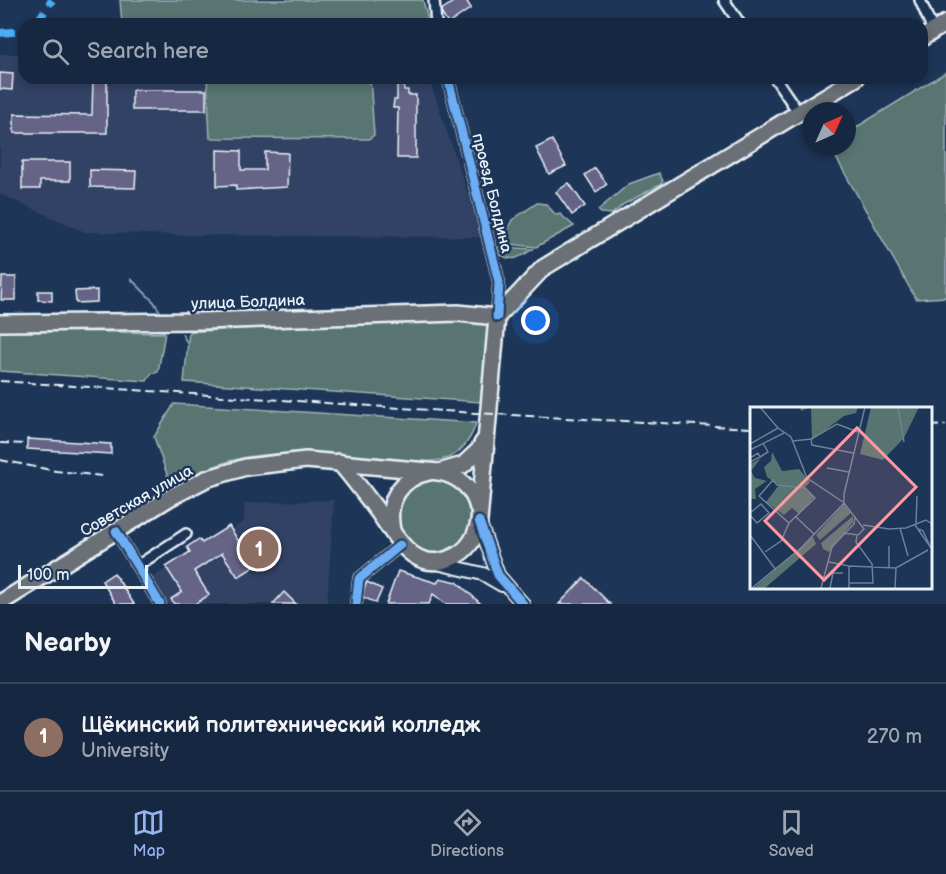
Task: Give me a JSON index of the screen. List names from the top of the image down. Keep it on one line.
{"streets":{"main road":["улица Болдина","Советская улица"],"street":["проезд Болдина"]},"crossings":[["проезд Болдина","улица Болдина"]],"scale_bar":"100 m","north":"top right","page":{"search":"Search here","pins":"1","scale":"100 m","heading":"Nearby","list":[{"mark":"1","name":"Щёкинский политехнический колледж","note":"University","value":"270 m"}],"nav":["Map","Directions","Saved"]}}
